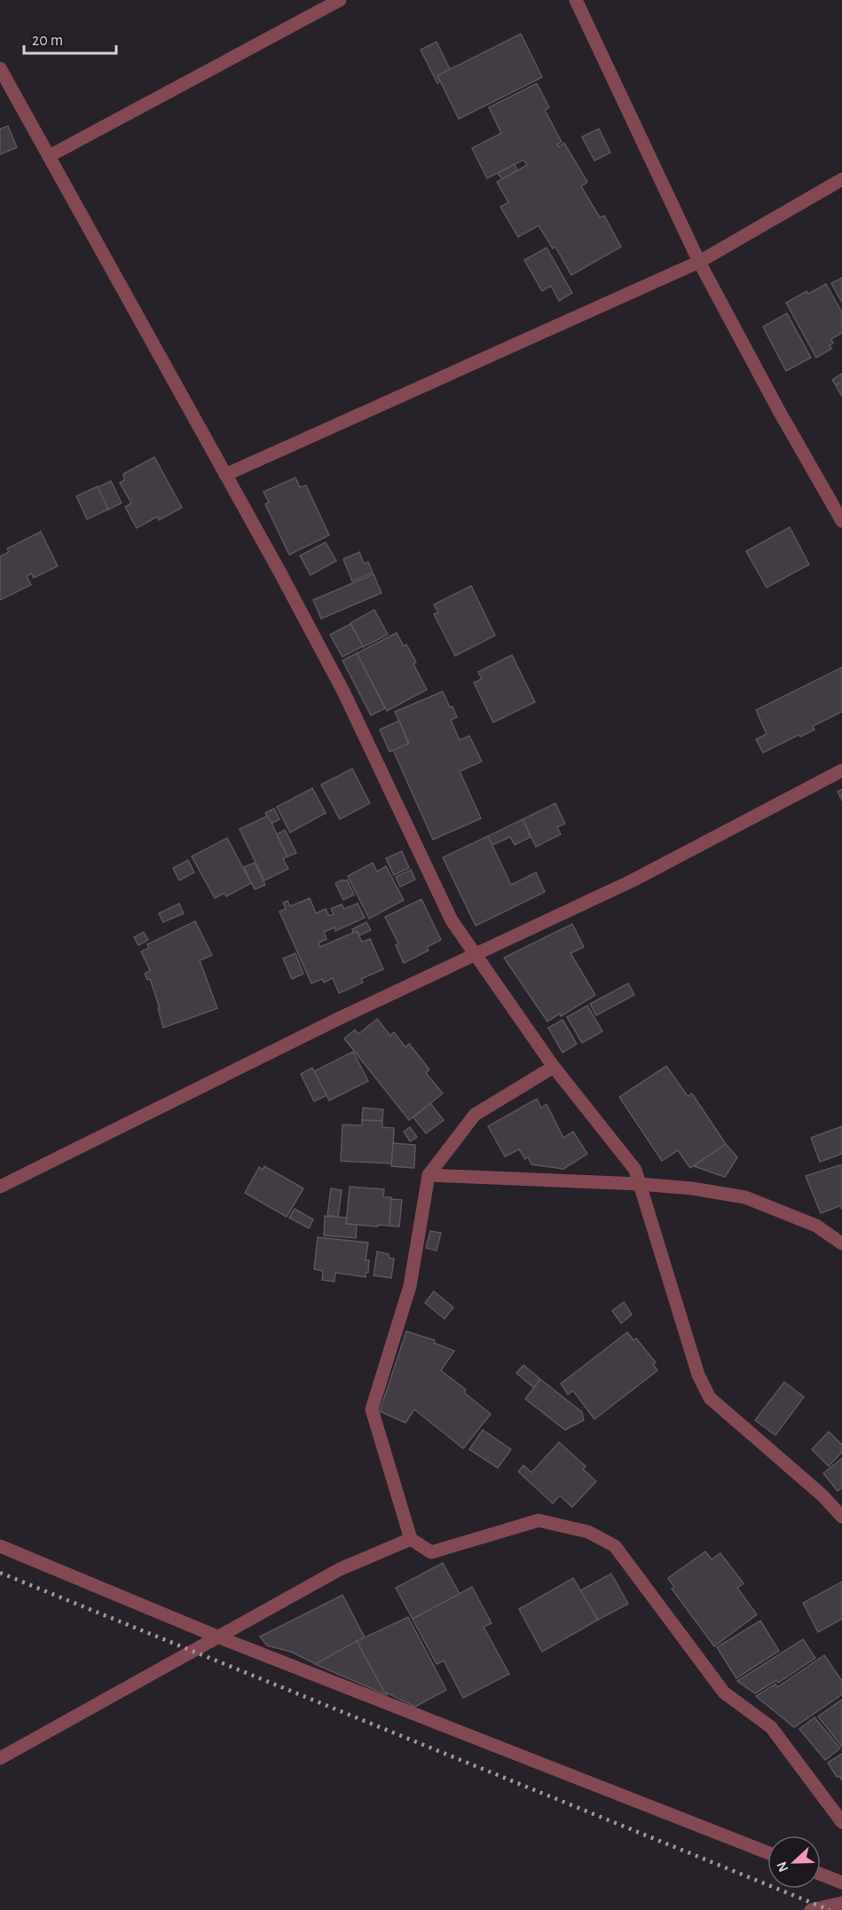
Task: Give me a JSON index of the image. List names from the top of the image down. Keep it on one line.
{"scale_bar":"20 m","north":"left"}
